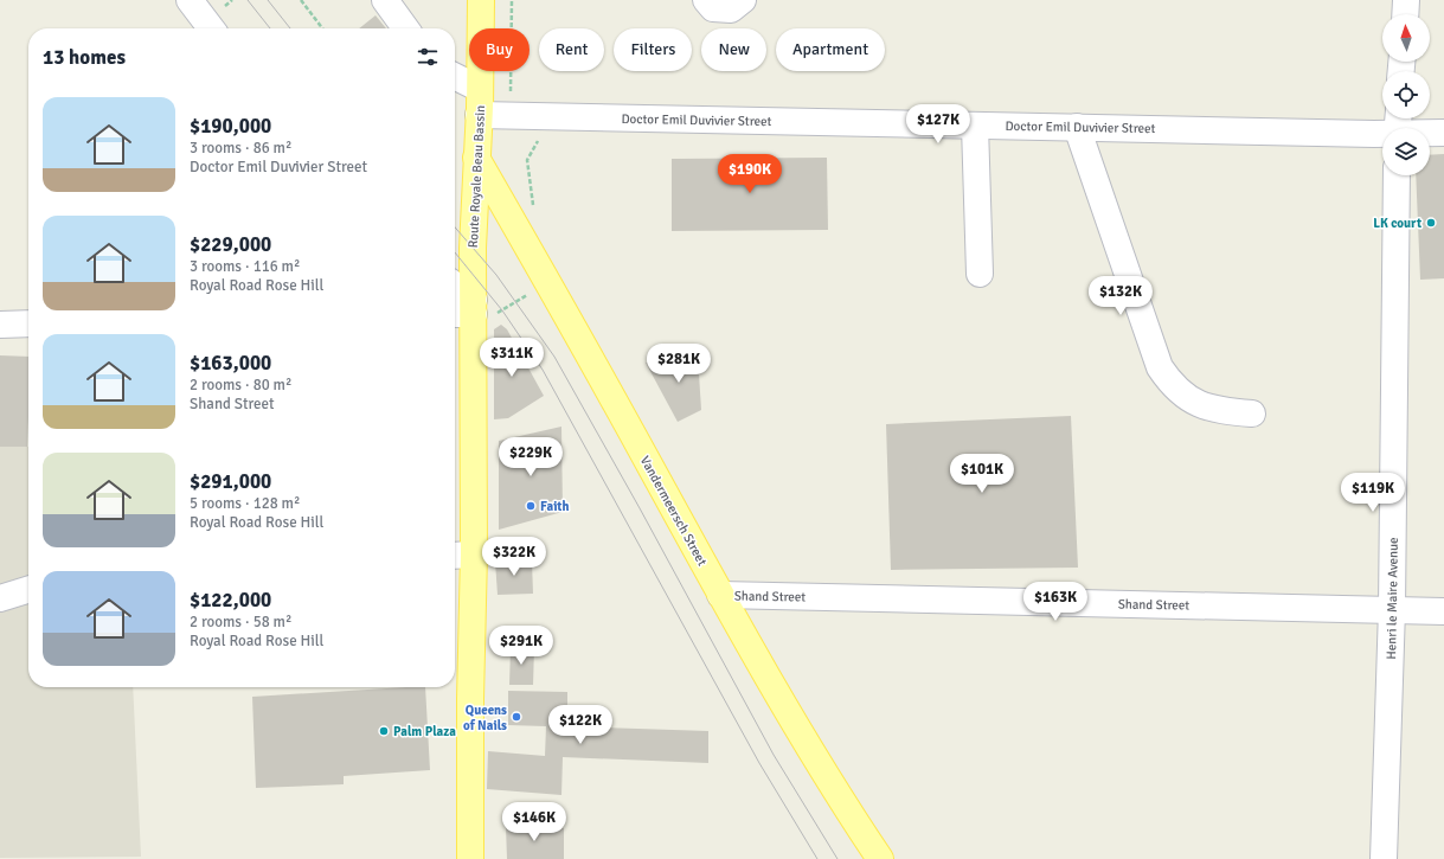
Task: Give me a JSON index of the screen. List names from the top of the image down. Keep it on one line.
{"streets":{"main road":["Route Royale Beau Bassin","Vandermeersch Street"],"street":["Doctor Emil Duvivier Street","Shand Street","Henri le Maire Avenue"]},"crossings":[["Doctor Emil Duvivier Street","Route Royale Beau Bassin"],["Route Royale Beau Bassin","Vandermeersch Street"],["Vandermeersch Street","Shand Street"],["Shand Street","Henri le Maire Avenue"]],"places":["LK court","Faith","Queens of Nails","Palm Plaza"],"north":"top","page":{"chip":["Buy","Rent","Filters","New","Apartment"],"heading":"13 homes","list":[{"name":"$190,000","note":"3 rooms · 86 m² · Doctor Emil Duvivier Street"},{"name":"$229,000","note":"3 rooms · 116 m² · Royal Road Rose Hill"},{"name":"$163,000","note":"2 rooms · 80 m² · Shand Street"},{"name":"$291,000","note":"5 rooms · 128 m² · Royal Road Rose Hill"},{"name":"$122,000","note":"2 rooms · 58 m² · Royal Road Rose Hill"}],"price":["$127K","$190K","$132K","$311K","$281K","$229K","$101K","$119K","$322K","$163K","$291K","$122K","$146K"]}}
